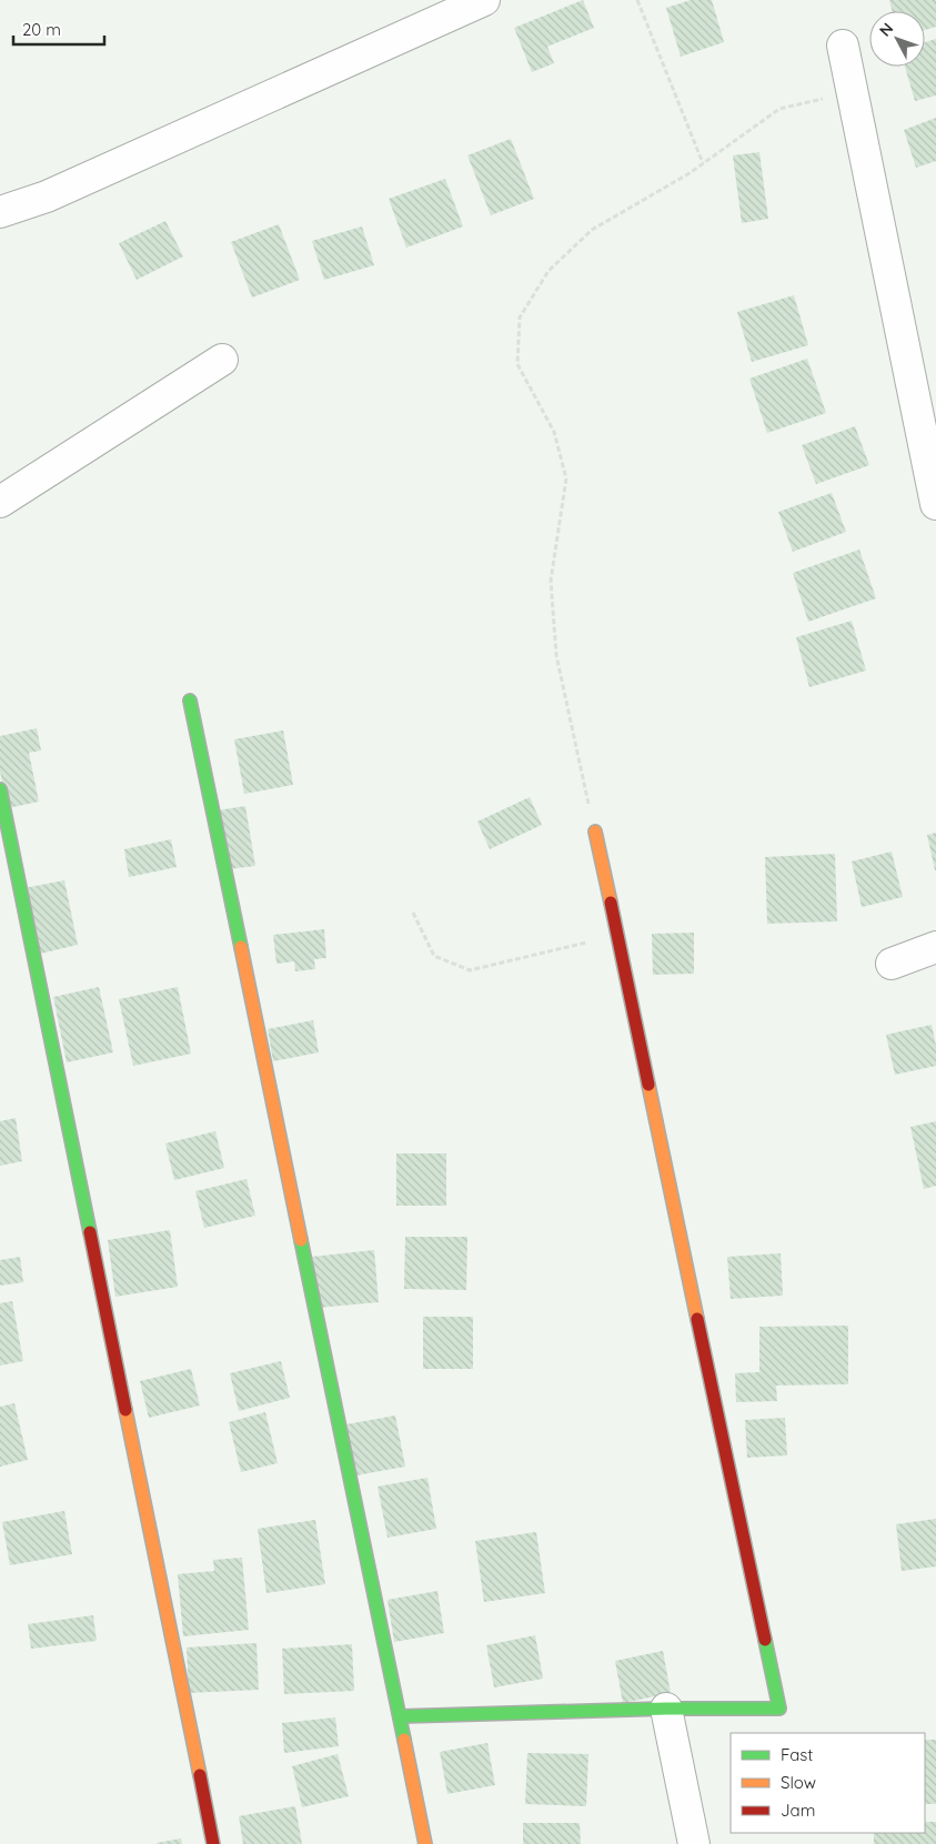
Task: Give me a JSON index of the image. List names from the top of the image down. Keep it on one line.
{"legend":["Fast","Slow","Jam"],"scale_bar":"20 m","north":"top left"}
